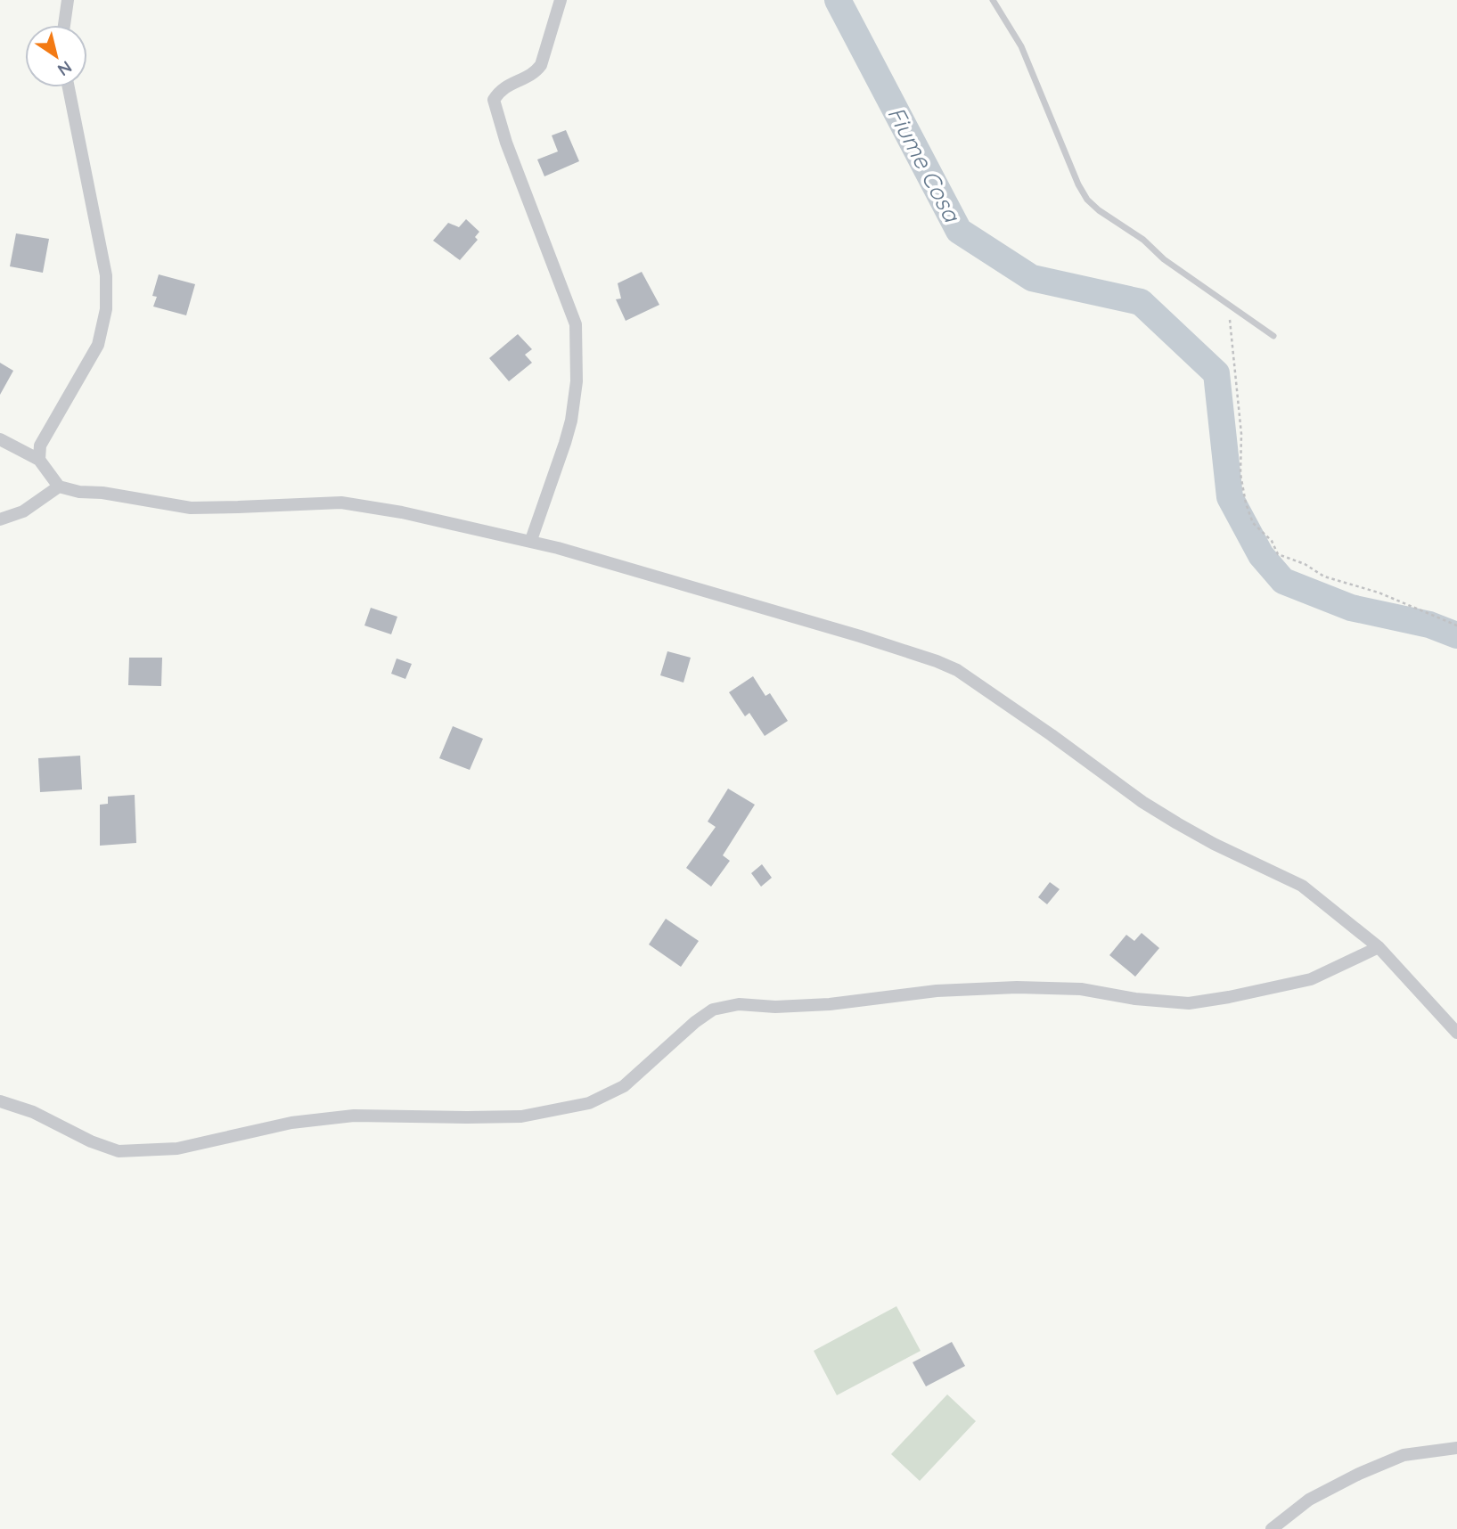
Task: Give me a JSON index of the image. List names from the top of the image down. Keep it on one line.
{"water":["Fiume Cosa"],"north":"bottom right"}
